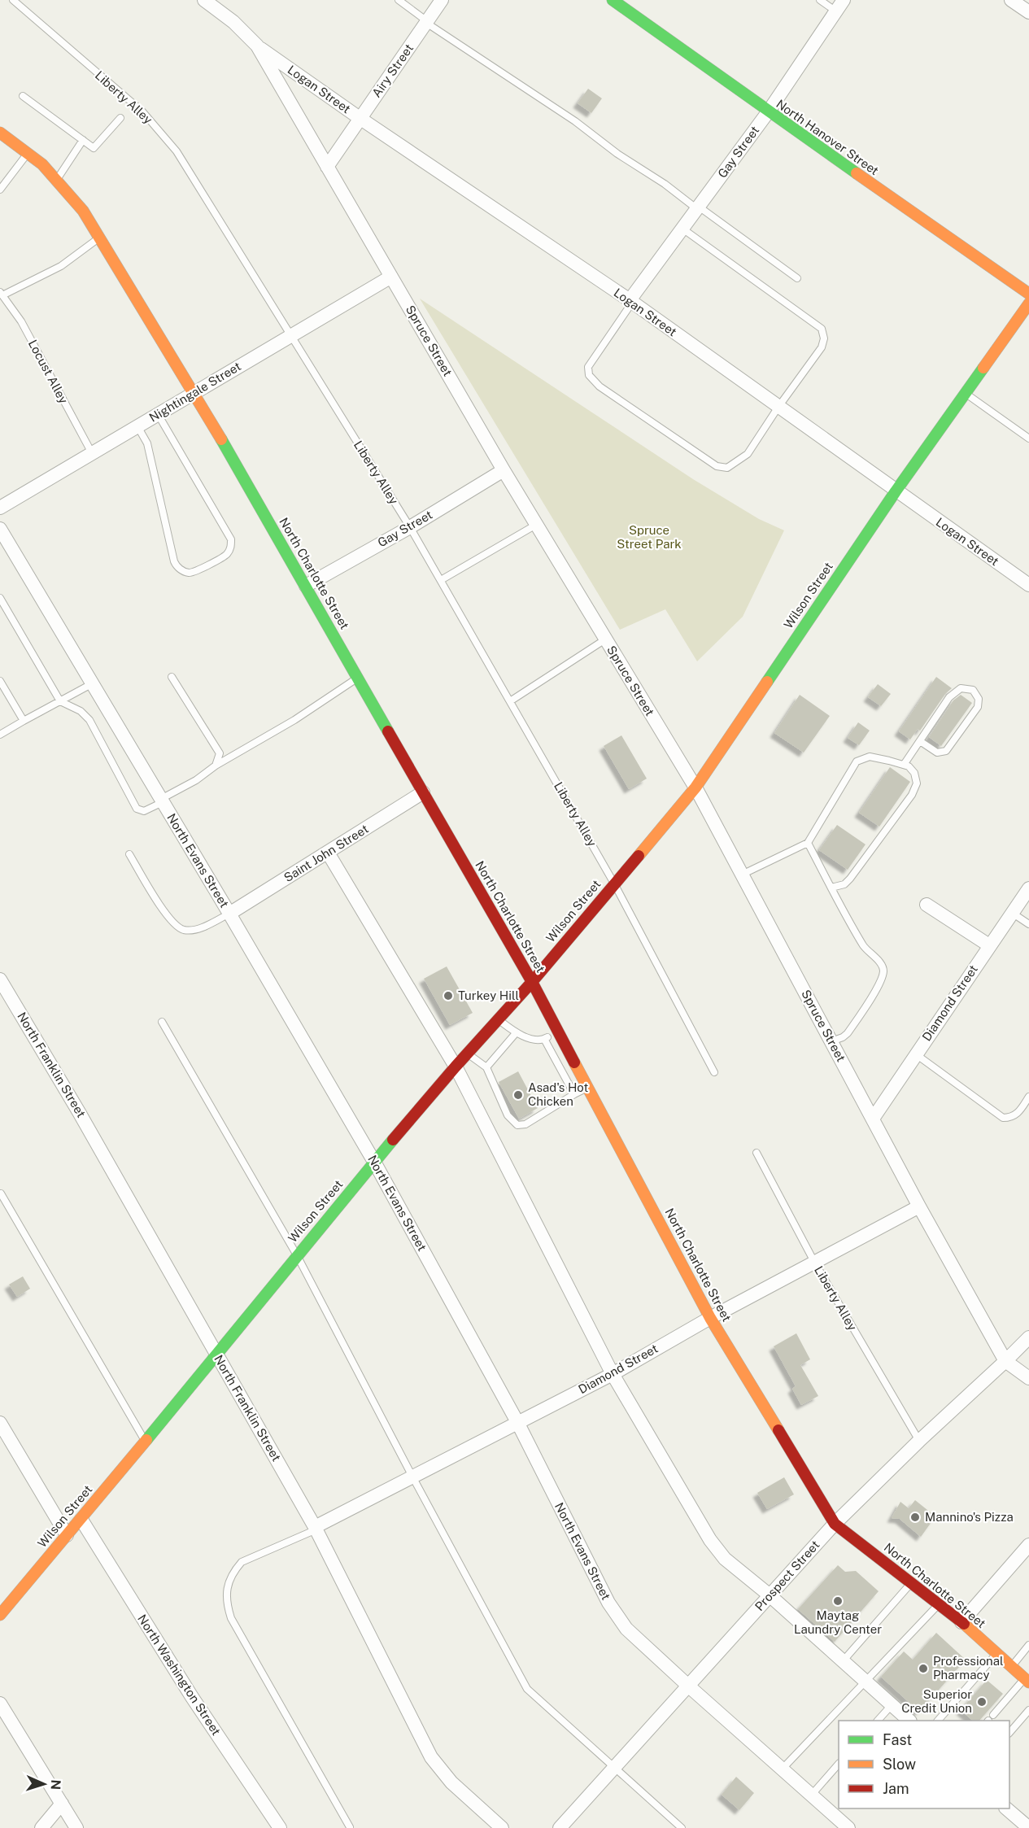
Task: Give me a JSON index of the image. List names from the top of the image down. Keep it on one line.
{"streets":{"street":["Airy Street","Logan Street","North Hanover Street","Gay Street","Spruce Street","Nightingale Street","North Charlotte Street","Wilson Street","Saint John Street","North Evans Street","Diamond Street","North Franklin Street","Prospect Street","North Washington Street"],"lane":["Liberty Alley","Locust Alley"]},"crossings":[["Airy Street","Logan Street"],["Airy Street","Spruce Street"],["Logan Street","Gay Street"],["Logan Street","Spruce Street"],["Logan Street","Wilson Street"],["Liberty Alley","Gay Street"],["Liberty Alley","Nightingale Street"],["Liberty Alley","Wilson Street"],["Liberty Alley","Diamond Street"],["Liberty Alley","Prospect Street"],["North Hanover Street","Gay Street"],["Gay Street","Spruce Street"],["Gay Street","North Charlotte Street"],["Spruce Street","Nightingale Street"],["Spruce Street","Wilson Street"],["Spruce Street","Diamond Street"],["Spruce Street","Prospect Street"],["Locust Alley","Nightingale Street"],["Nightingale Street","North Charlotte Street"],["North Charlotte Street","Wilson Street"],["North Charlotte Street","Saint John Street"],["North Charlotte Street","Diamond Street"],["North Charlotte Street","Prospect Street"],["Wilson Street","North Evans Street"],["Wilson Street","North Franklin Street"],["Wilson Street","North Washington Street"],["Saint John Street","North Evans Street"],["North Evans Street","Diamond Street"],["North Evans Street","Prospect Street"],["Diamond Street","North Franklin Street"]],"parks":["Spruce Street Park"],"places":["Turkey Hill","Asad's Hot Chicken","Mannino's Pizza","Maytag Laundry Center","Professional Pharmacy","Superior Credit Union"],"legend":["Fast","Slow","Jam"],"north":"right"}
